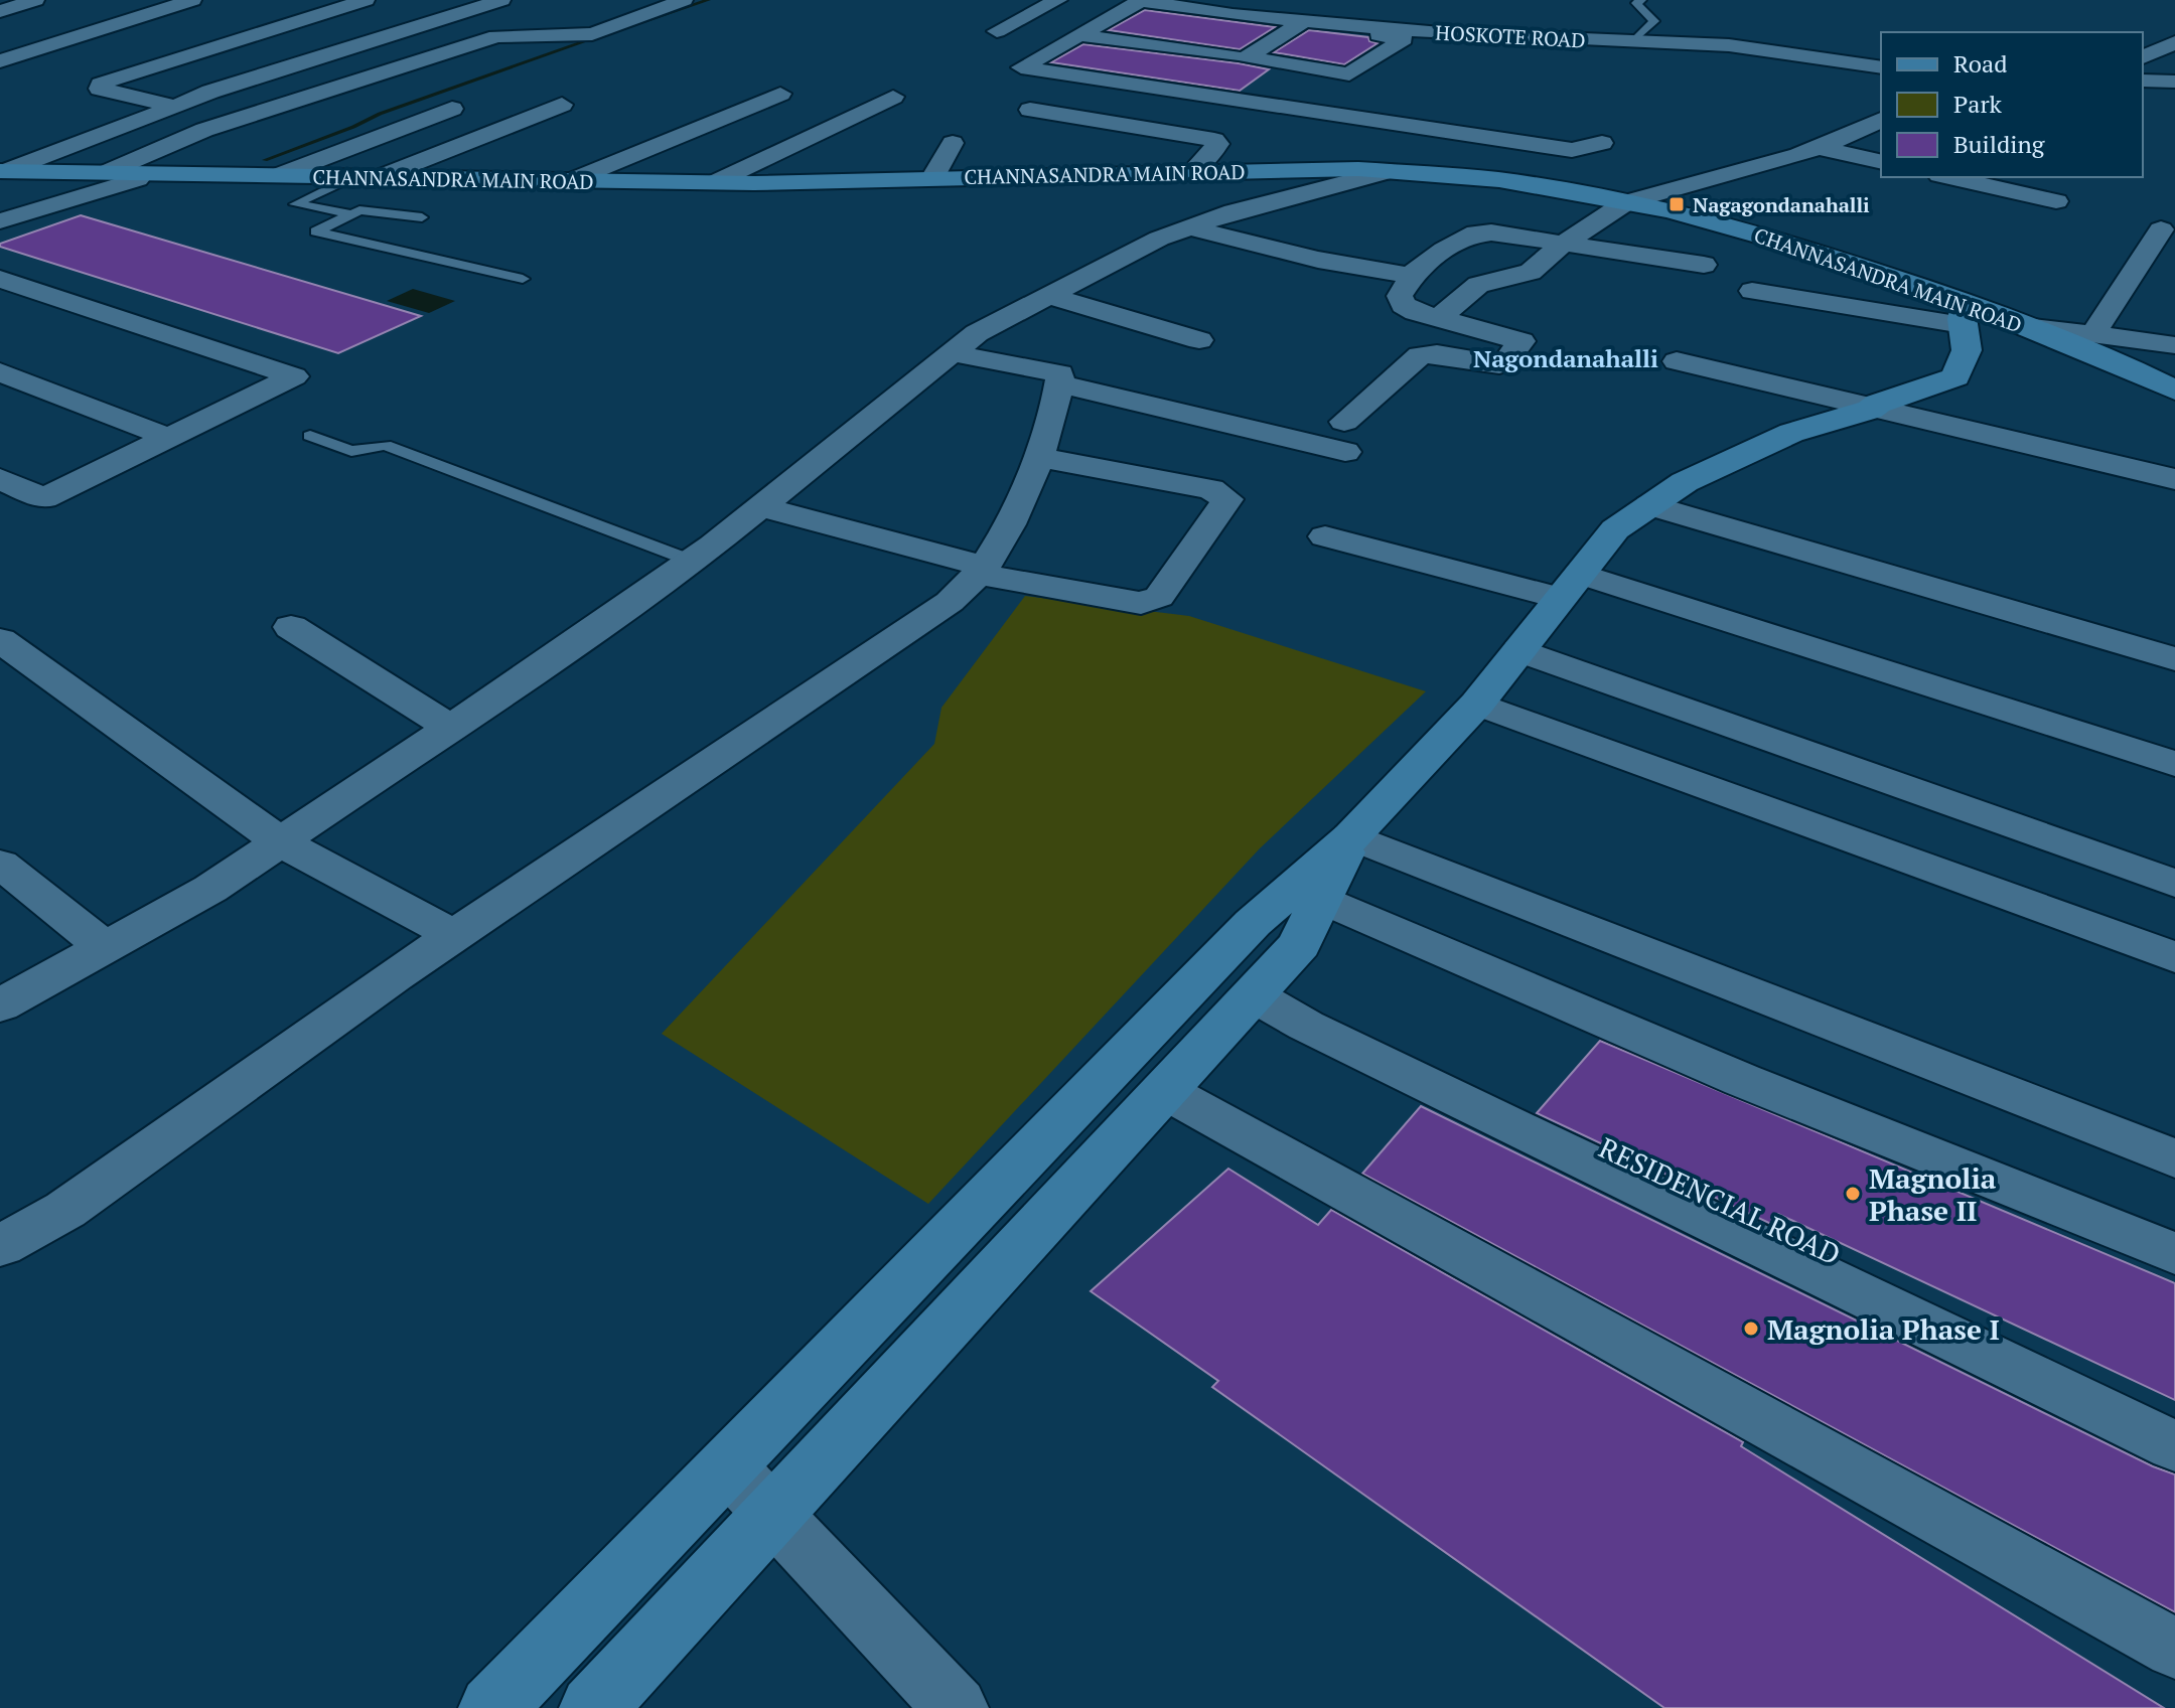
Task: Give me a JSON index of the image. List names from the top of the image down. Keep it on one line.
{"streets":{"street":["HOSKOTE ROAD","CHANNASANDRA MAIN ROAD","RESIDENCIAL ROAD"]},"districts":["Nagondanahalli"],"places":{"transit":["Nagagondanahalli"],"other":["Magnolia Phase II","Magnolia Phase I"]},"legend":["Road","Park","Building"]}
